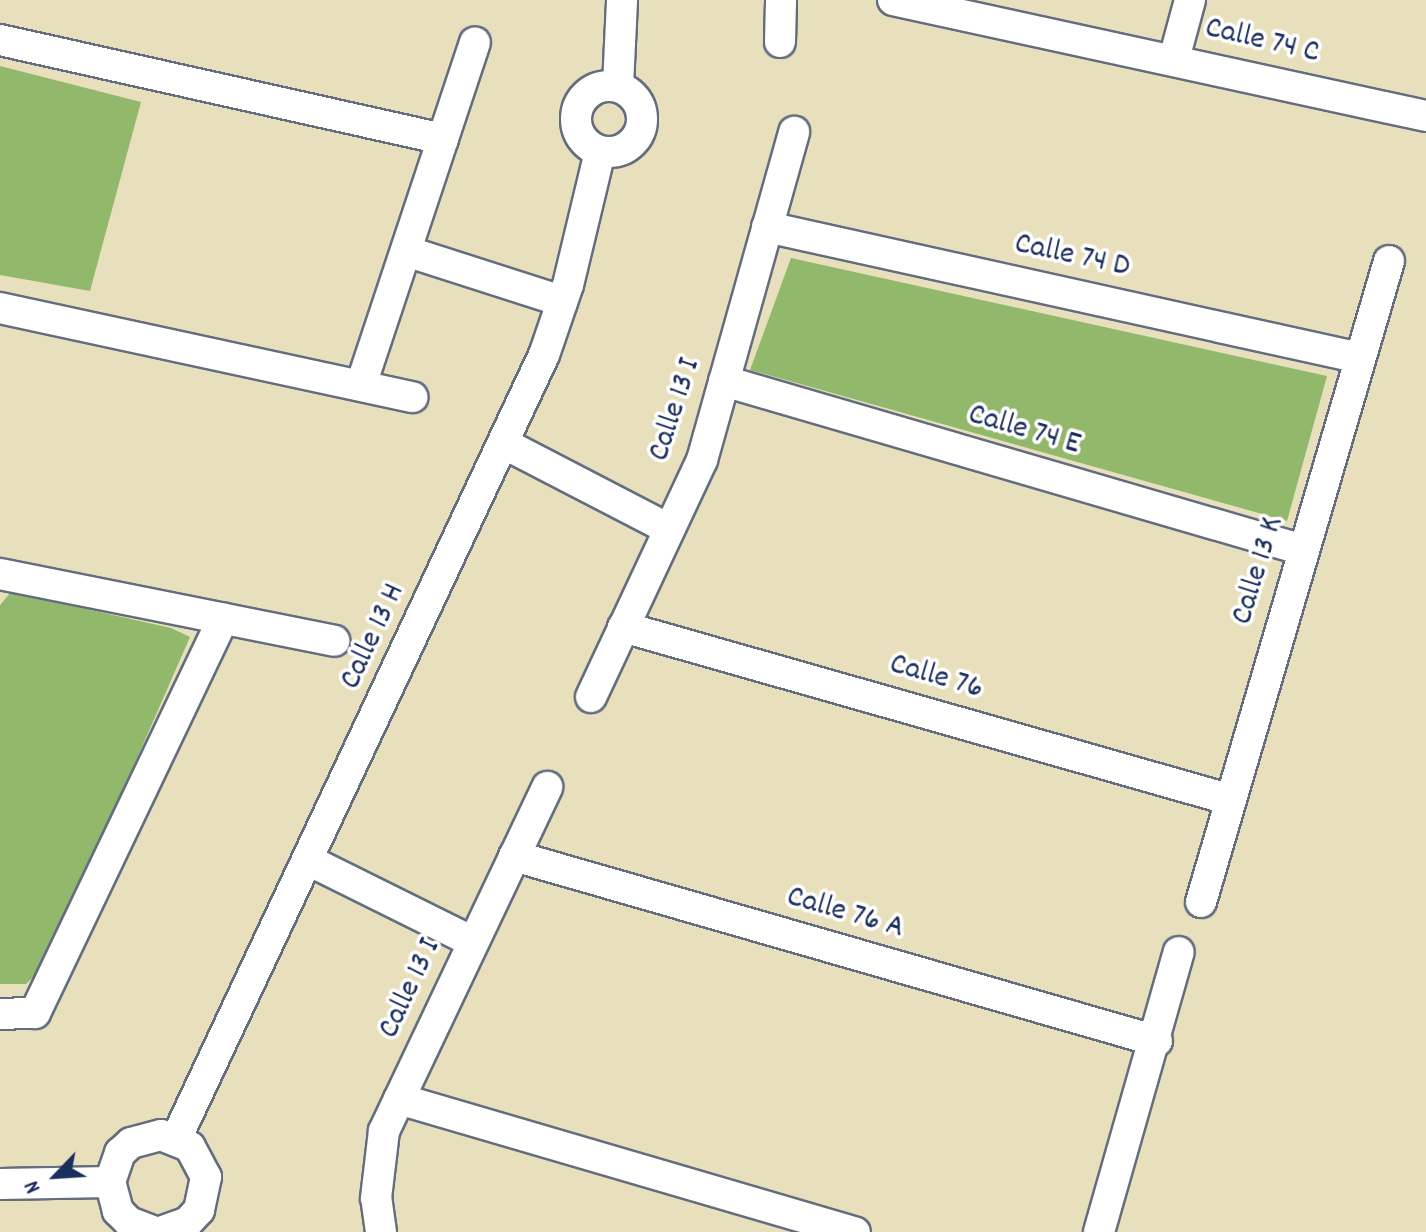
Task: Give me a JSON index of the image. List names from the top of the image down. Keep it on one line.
{"streets":{"street":["Calle 74 C","Calle 74 D","Calle 13 I","Calle 74 E","Calle 13 K","Calle 13 H","Calle 76","Calle 76 A"]},"crossings":[["Calle 74 D","Calle 13 I"],["Calle 74 D","Calle 13 K"],["Calle 13 I","Calle 74 E"],["Calle 13 I","Calle 76"],["Calle 13 I","Calle 76 A"],["Calle 74 E","Calle 13 K"],["Calle 13 K","Calle 76"]],"north":"bottom left"}
